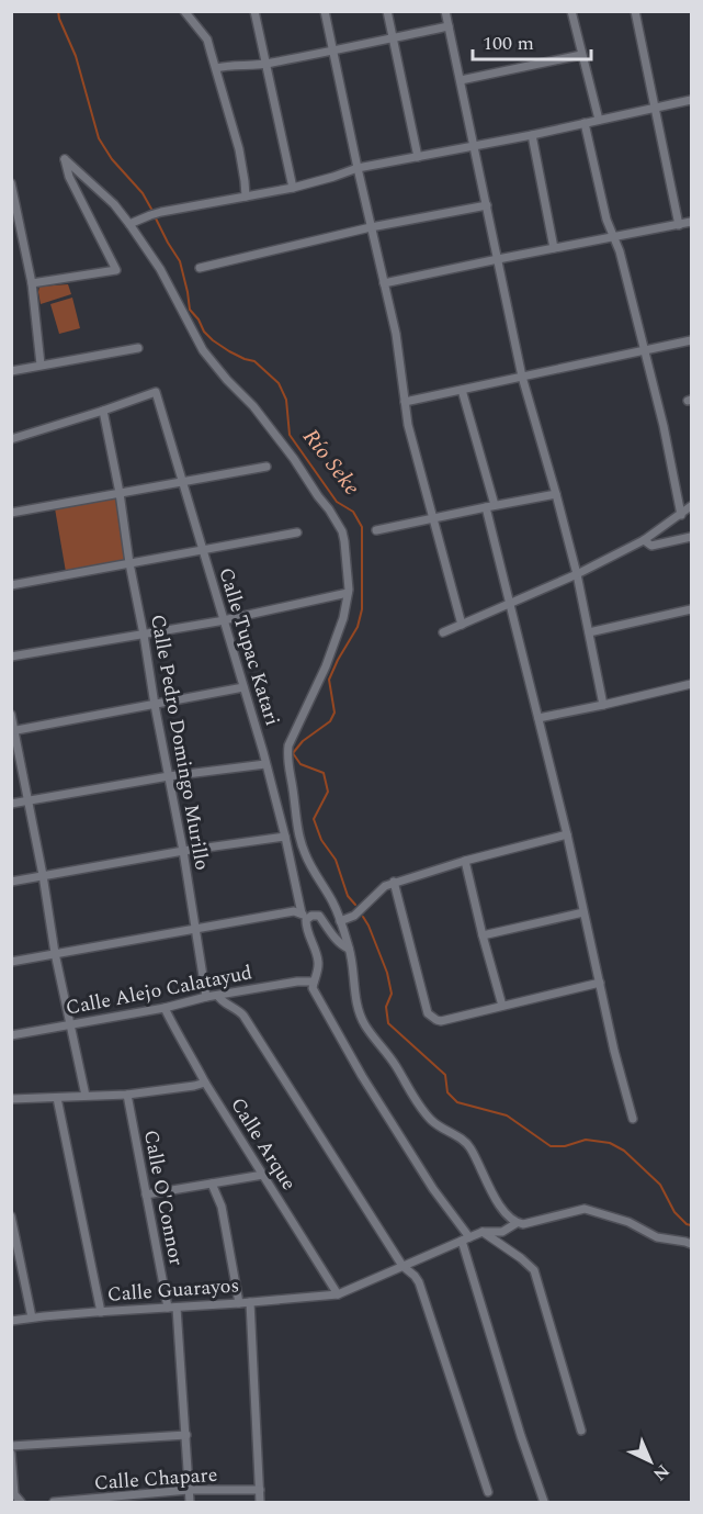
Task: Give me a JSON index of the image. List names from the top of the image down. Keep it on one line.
{"streets":{"street":["Calle Tupac Katari","Calle Pedro Domingo Murillo","Calle Alejo Calatayud","Calle Arque","Calle O'Connor","Calle Guarayos","Calle Chapare"]},"crossings":[["Calle Tupac Katari","Calle Pedro Domingo Murillo"],["Calle Pedro Domingo Murillo","Calle Alejo Calatayud"],["Calle Alejo Calatayud","Calle Arque"],["Calle Arque","Calle Guarayos"],["Calle O'Connor","Calle Guarayos"],["Calle O'Connor","Calle Chapare"]],"water":["Río Seke"],"scale_bar":"100 m","north":"bottom right"}
